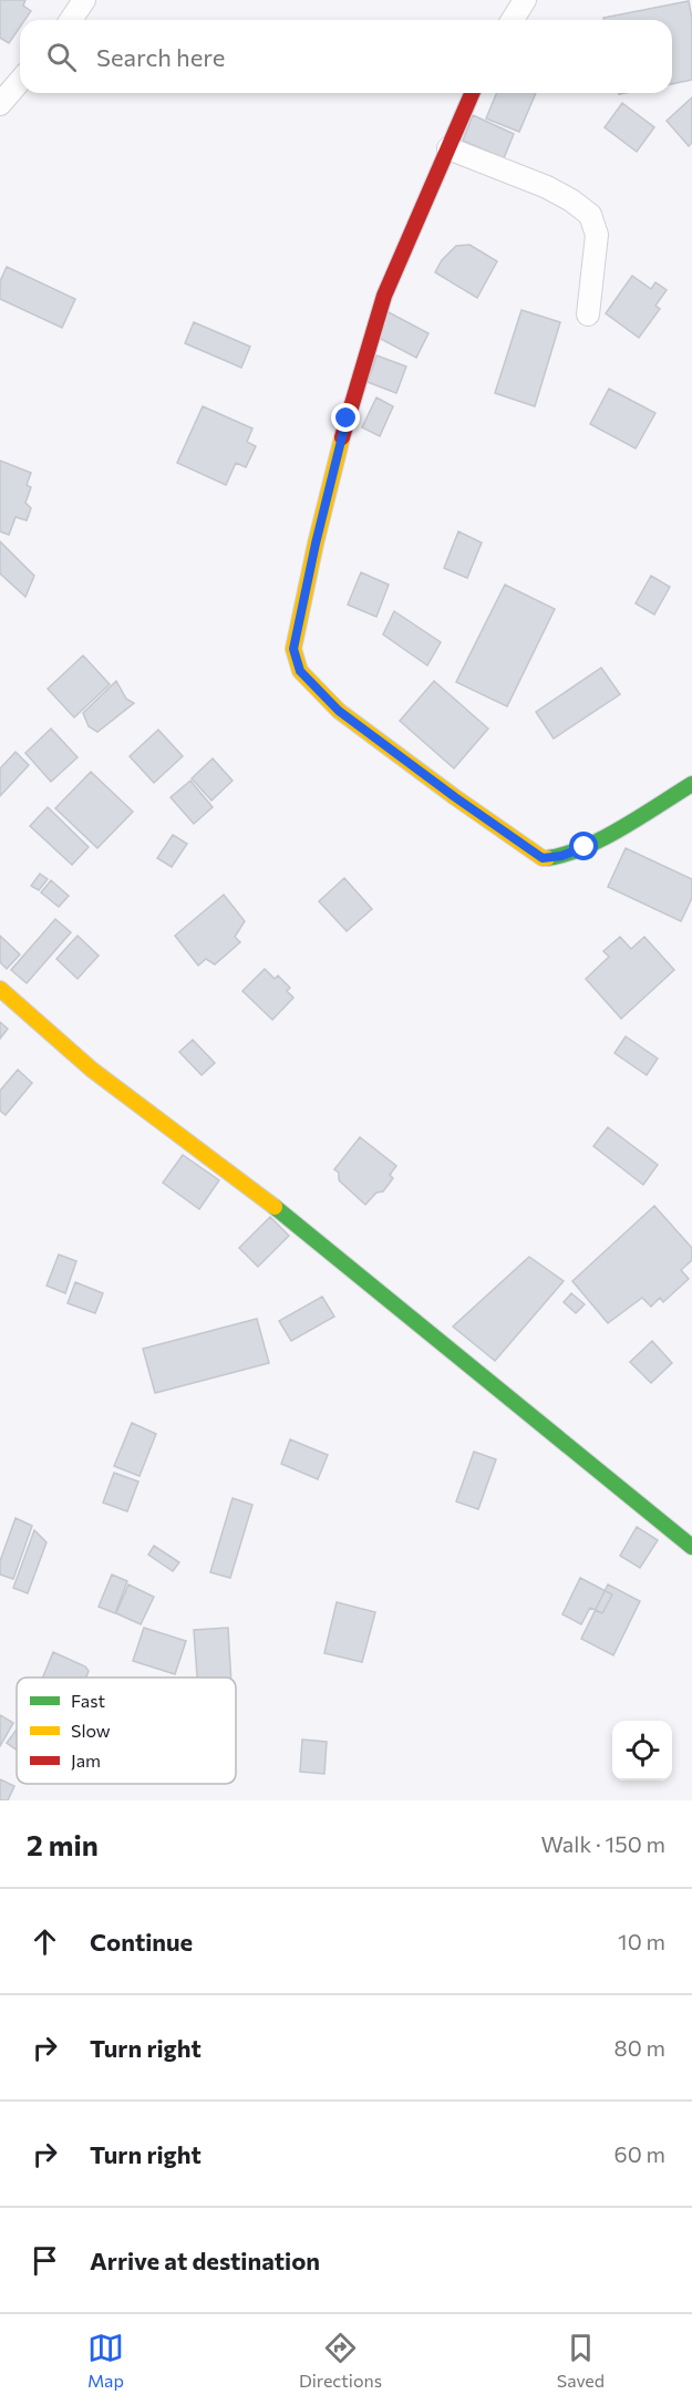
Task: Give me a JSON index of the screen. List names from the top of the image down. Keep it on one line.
{"legend":["Fast","Slow","Jam"],"page":{"search":"Search here","heading":["2 min","Walk · 150 m"],"list":[["Continue","10 m"],["Turn right","80 m"],["Turn right","60 m"],"Arrive at destination"],"nav":["Map","Directions","Saved"]}}
